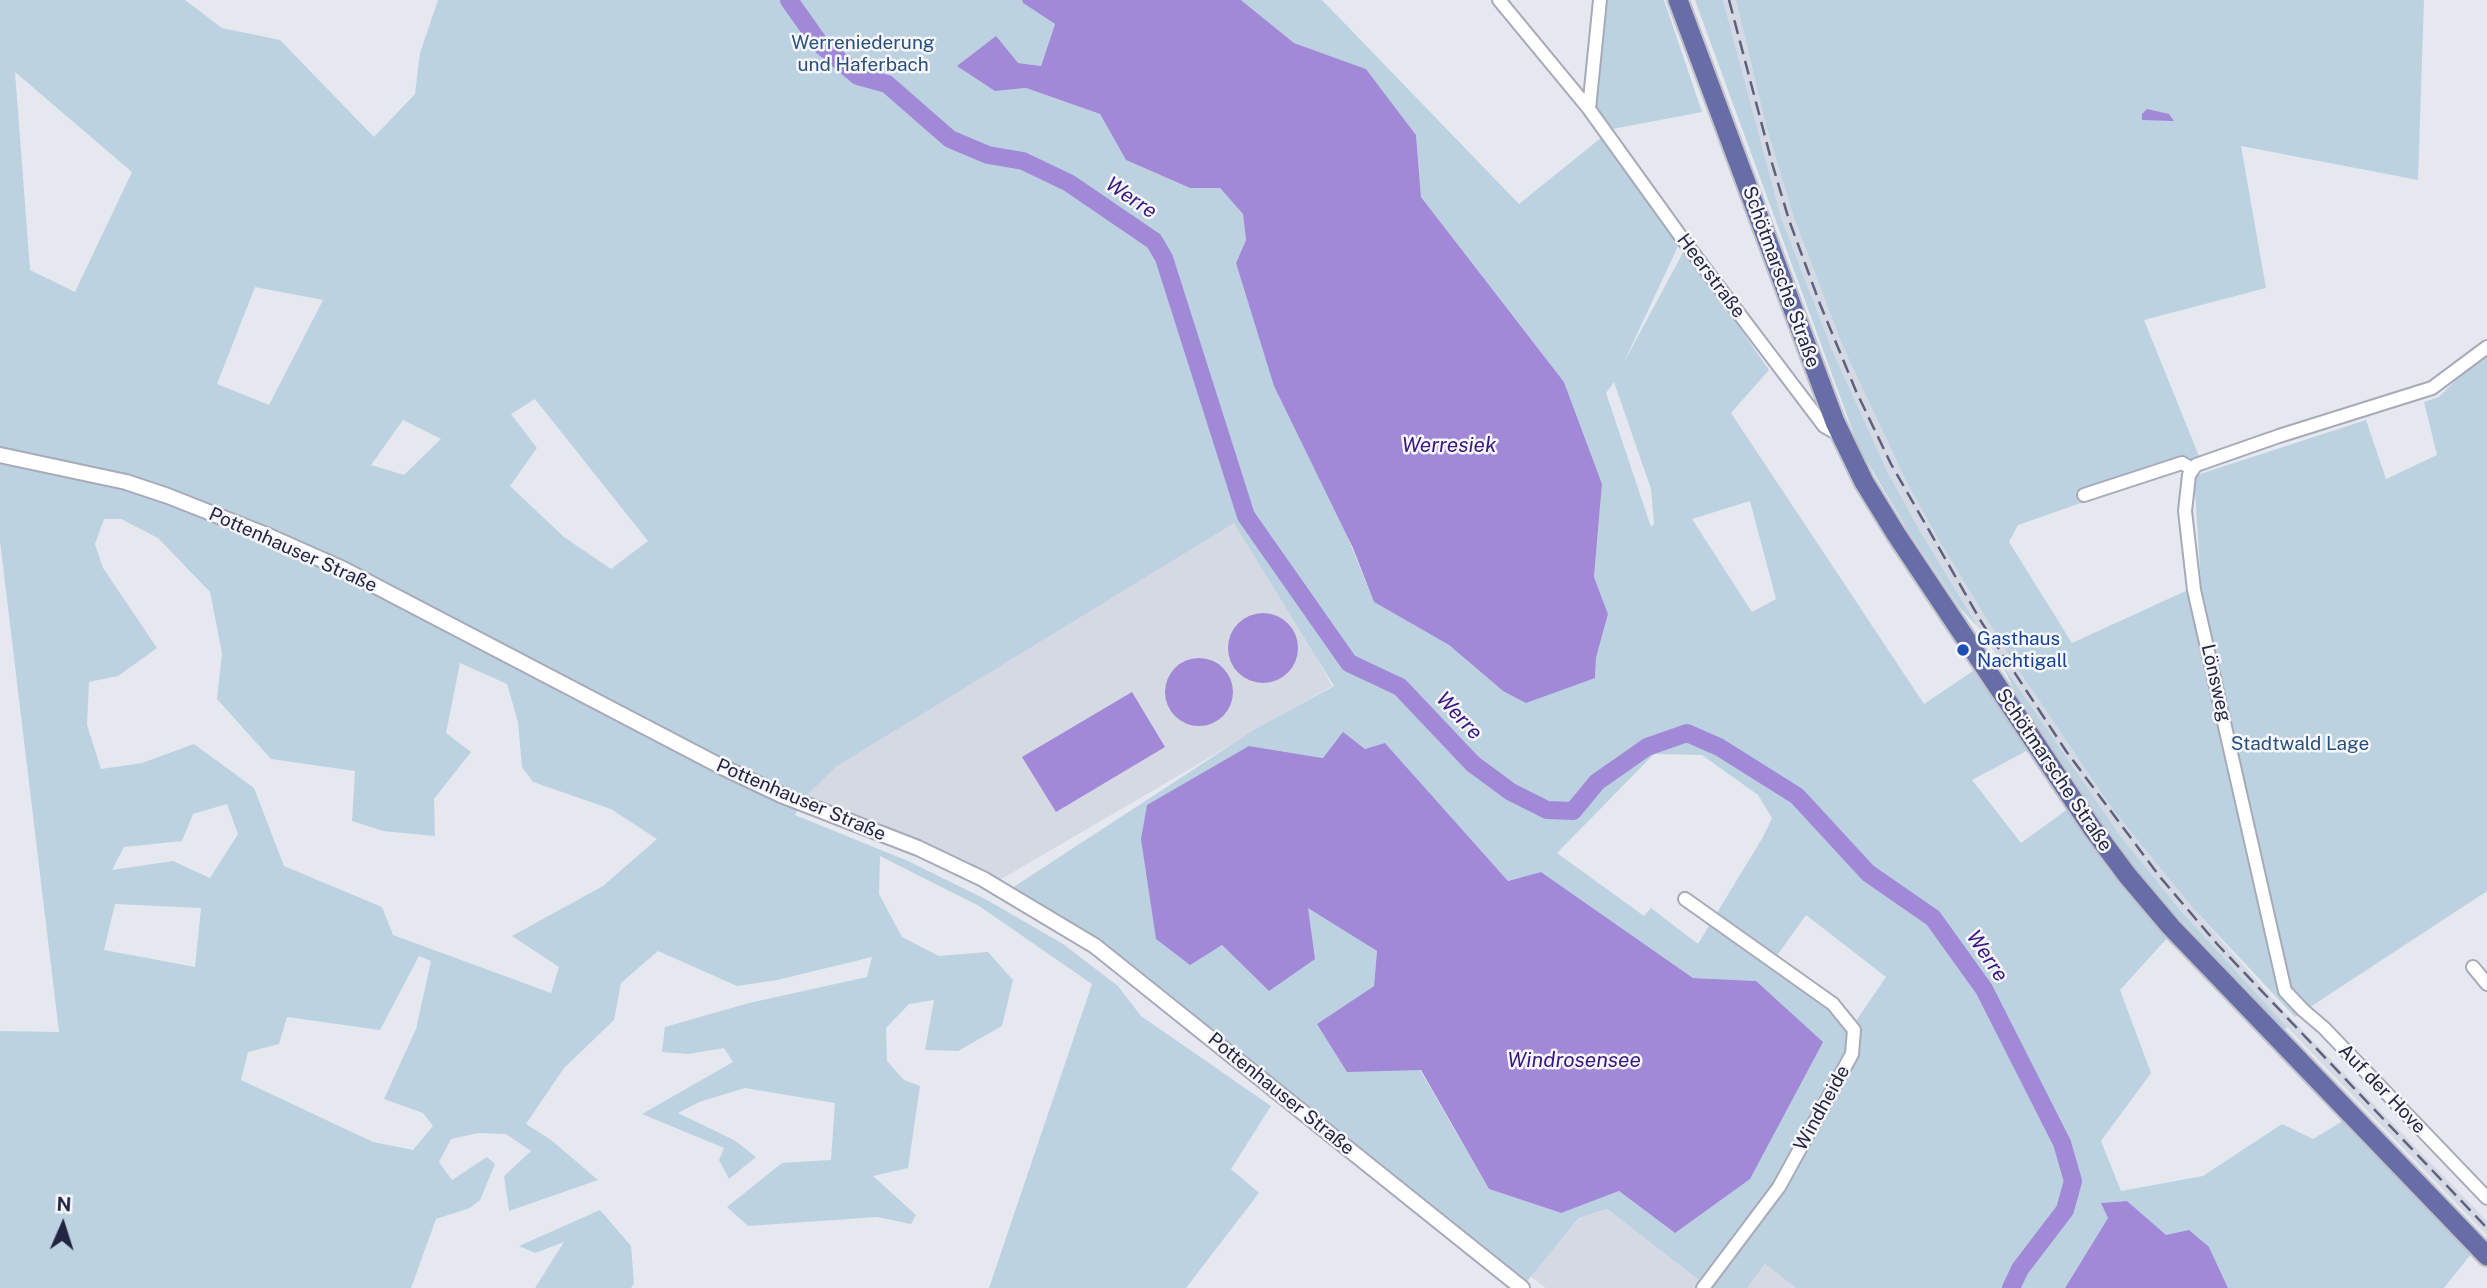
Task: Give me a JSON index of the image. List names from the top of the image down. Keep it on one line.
{"streets":{"main road":["Schötmarsche Straße"],"street":["Heerstraße","Pottenhauser Straße","Lönsweg","Auf der Hove","Windheide"]},"crossings":[["Heerstraße","Schötmarsche Straße"],["Lönsweg","Auf der Hove"]],"water":["Werre","Werresiek","Windrosensee"],"parks":["Werreniederung und Haferbach","Stadtwald Lage"],"places":["Gasthaus Nachtigall"],"north":"top"}
